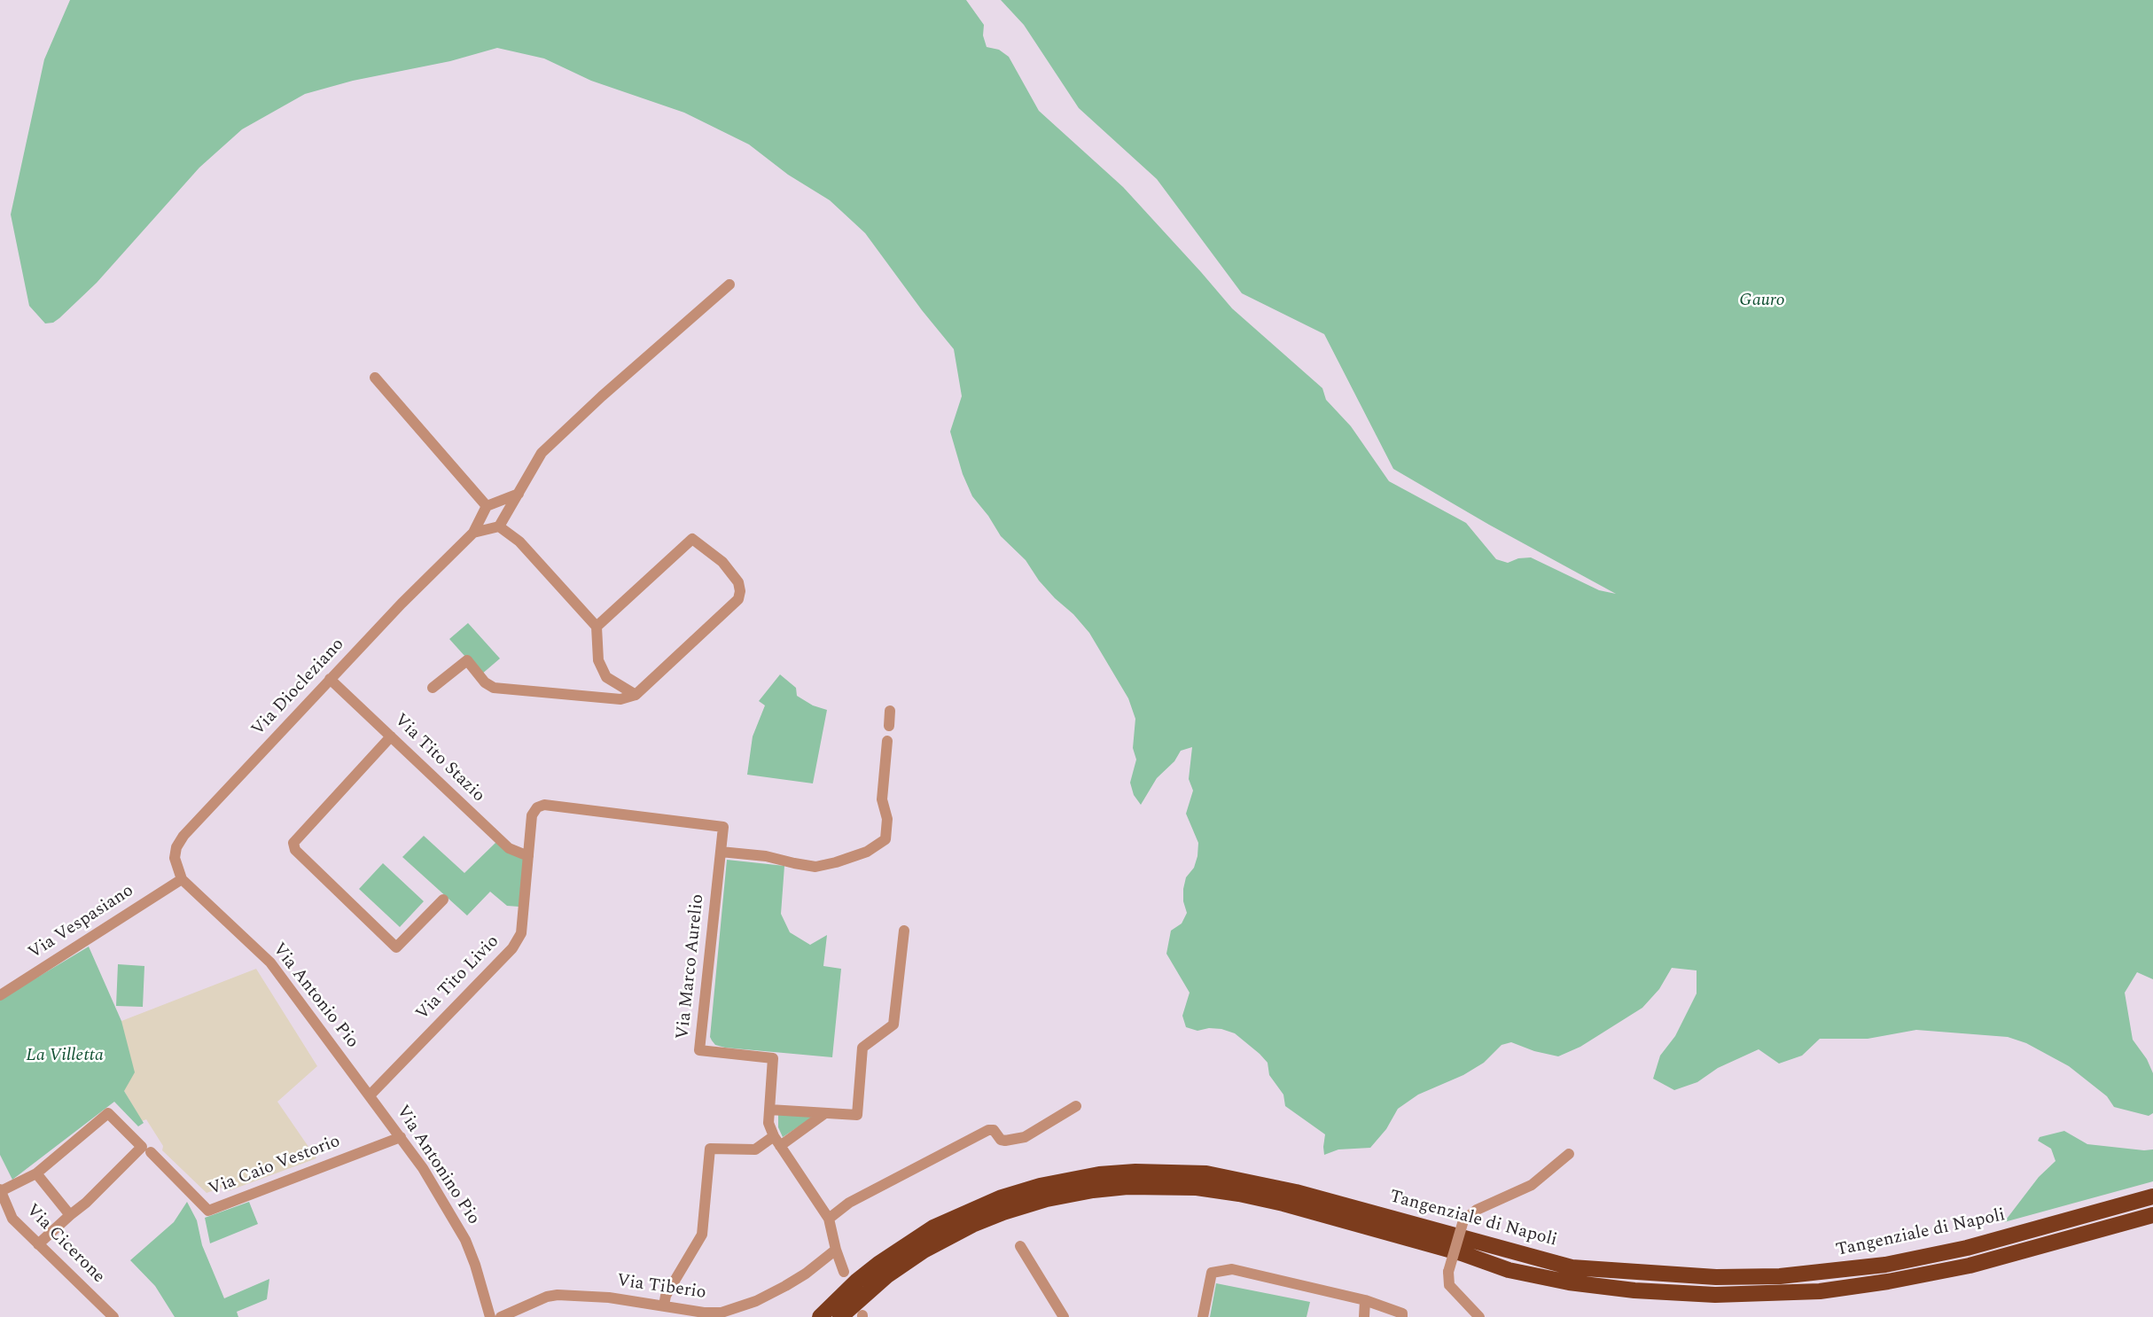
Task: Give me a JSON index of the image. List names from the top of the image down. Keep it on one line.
{"streets":{"highway":["Tangenziale di Napoli"],"street":["Via Diocleziano","Via Tito Stazio","Via Vespasiano","Via Marco Aurelio","Via Tito Livio","Via Antonio Pio","Via Antonino Pio","Via Caio Vestorio","Via Cicerone","Via Tiberio"]},"crossings":[["Via Diocleziano","Via Tito Stazio"],["Via Diocleziano","Via Vespasiano"],["Via Diocleziano","Via Antonio Pio"],["Via Tito Stazio","Via Tito Livio"],["Via Vespasiano","Via Antonio Pio"],["Via Marco Aurelio","Via Tito Livio"],["Via Marco Aurelio","Via Tiberio"],["Via Tito Livio","Via Antonio Pio"],["Via Tito Livio","Via Antonino Pio"],["Via Antonio Pio","Via Antonino Pio"],["Via Antonino Pio","Via Caio Vestorio"]],"parks":["Gauro","La Villetta"]}
